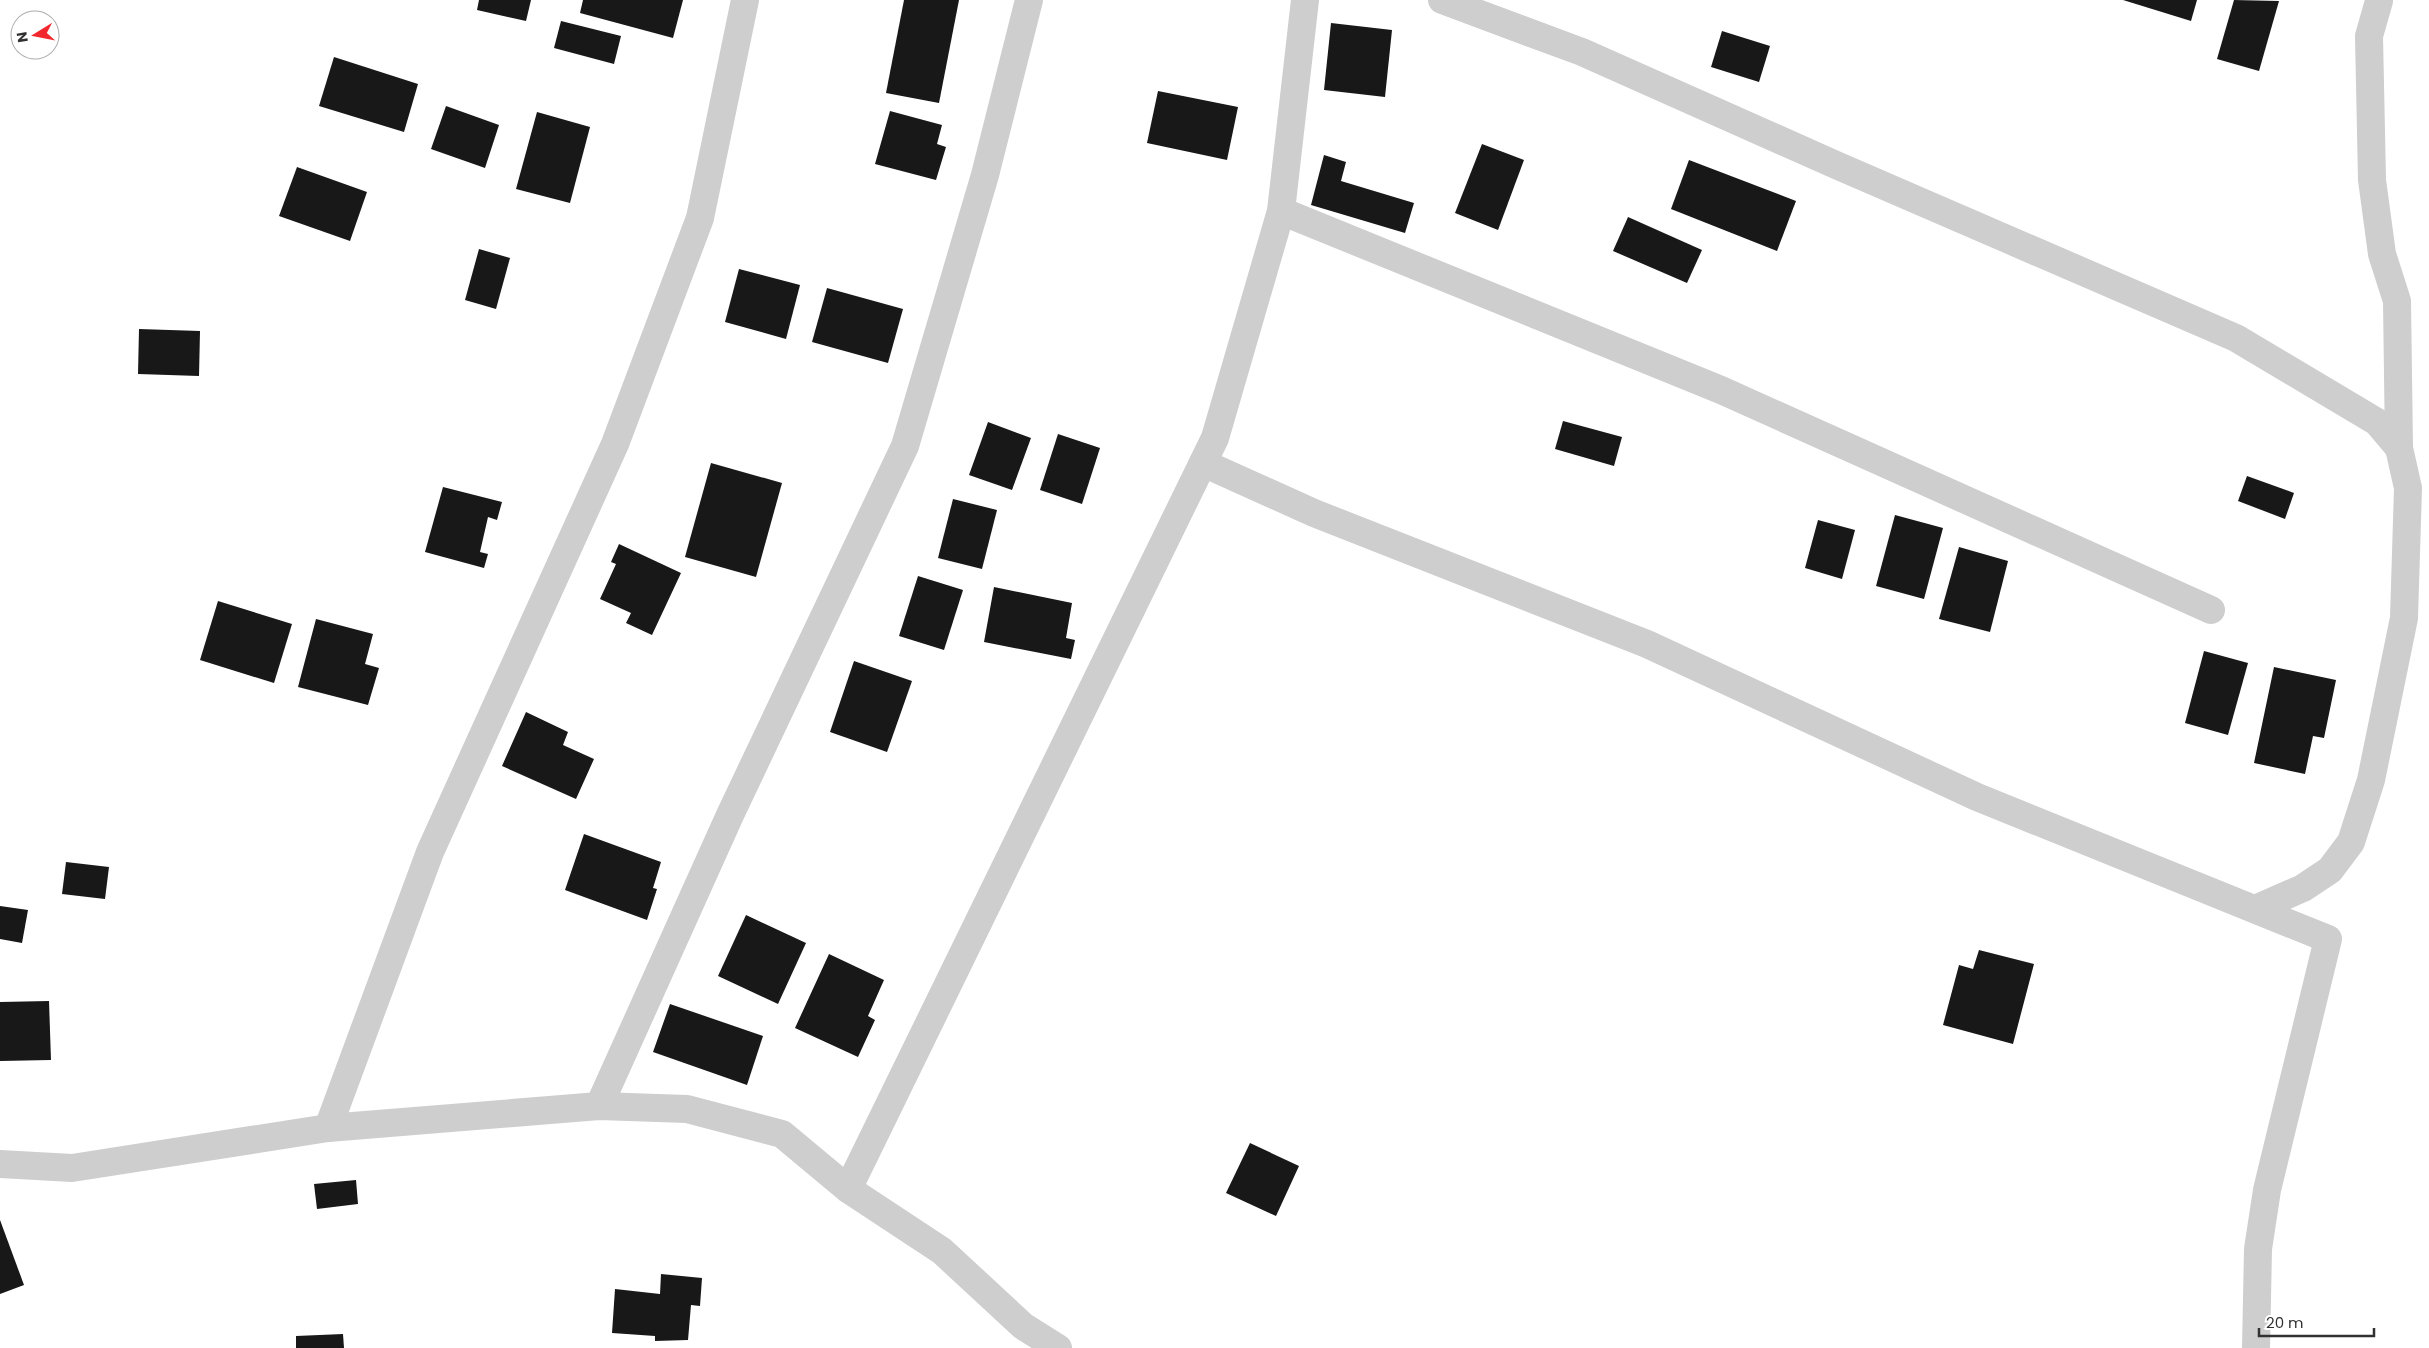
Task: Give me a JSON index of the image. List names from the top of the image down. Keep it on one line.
{"scale_bar":"20 m","north":"left"}
